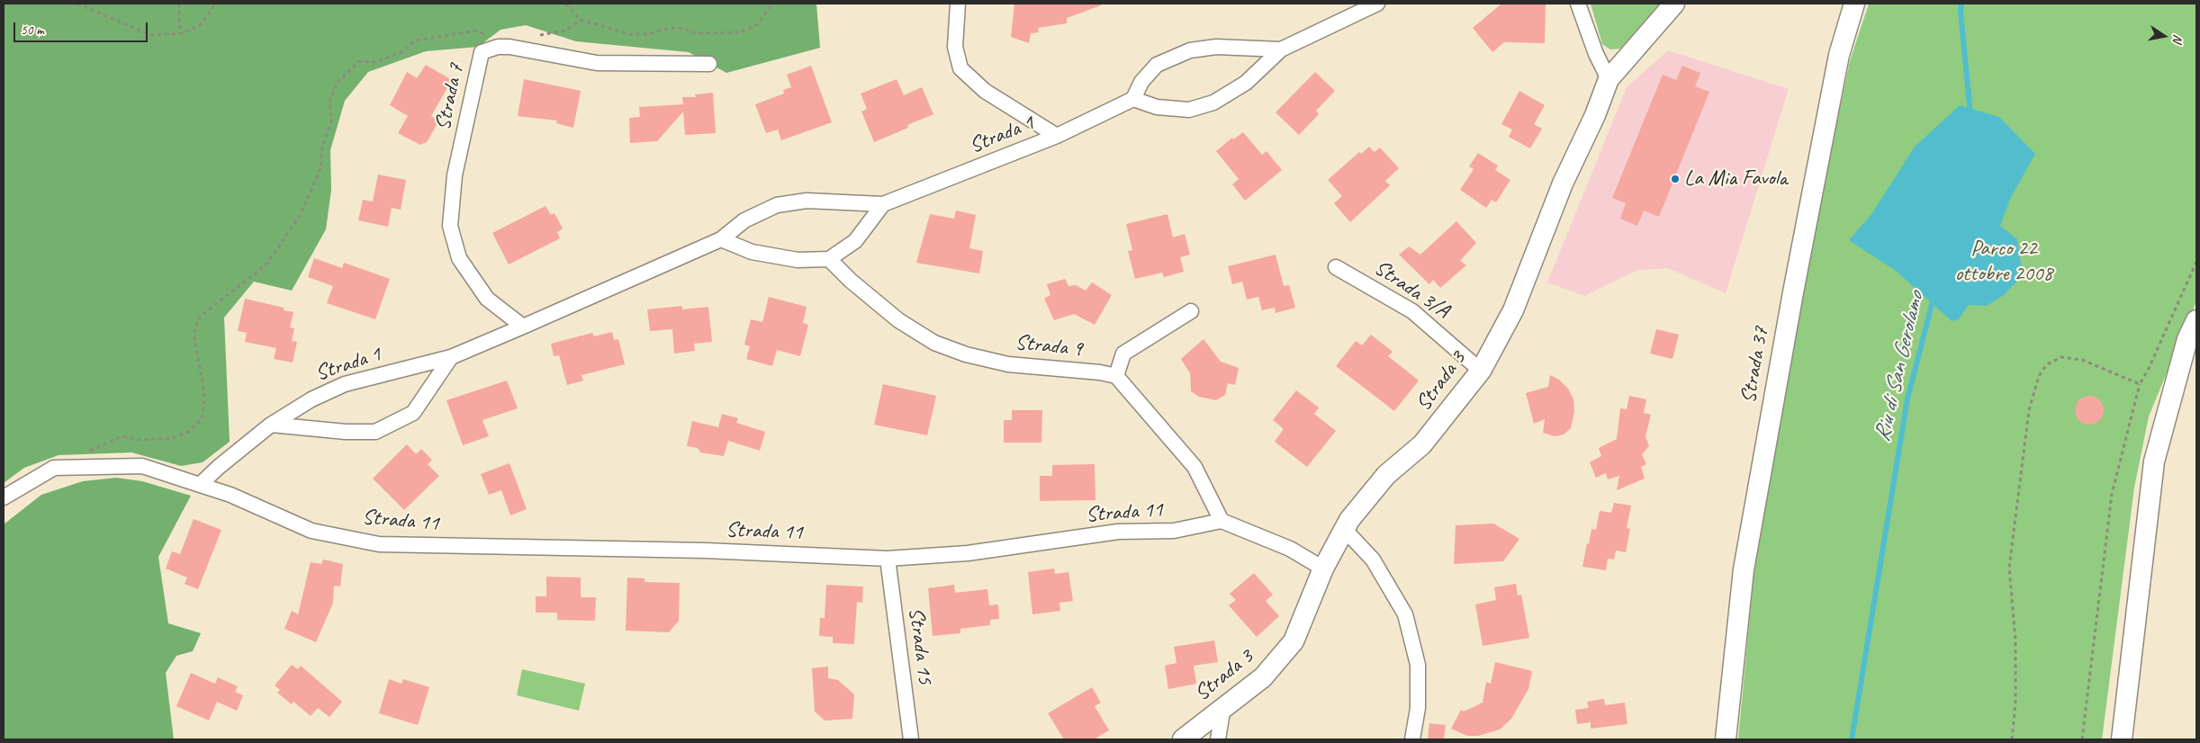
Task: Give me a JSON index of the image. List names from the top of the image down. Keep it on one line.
{"streets":{"street":["Strada 7","Strada 1","Strada 3/A","Strada 9","Strada 37","Strada 3","Strada 11","Strada 15"]},"crossings":[["Strada 7","Strada 1"],["Strada 1","Strada 11"],["Strada 3/A","Strada 3"],["Strada 11","Strada 15"]],"water":["Riu di San Gerolamo"],"parks":["Parco 22 ottobre 2008"],"places":["La Mia Favola"],"scale_bar":"50 m","north":"right"}
